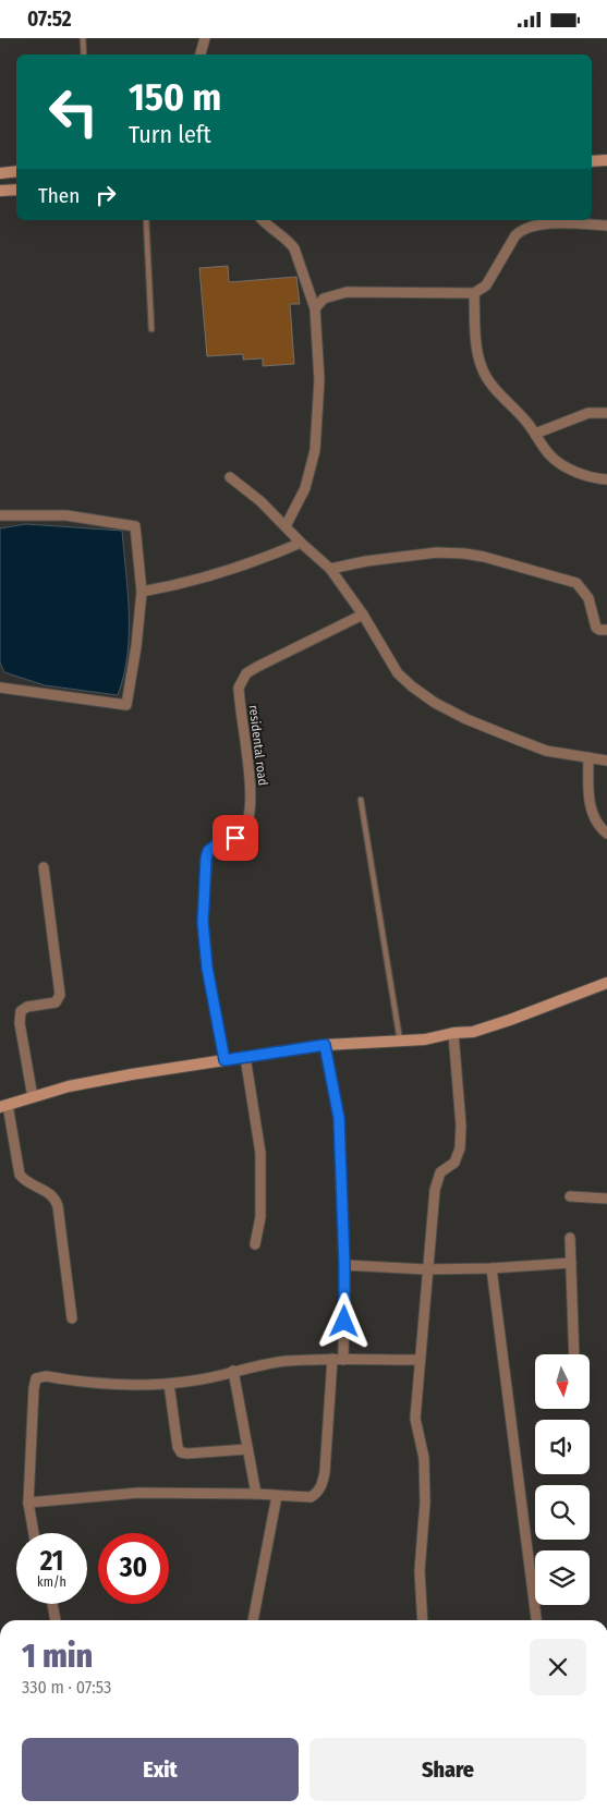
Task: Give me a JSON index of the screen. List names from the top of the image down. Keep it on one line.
{"streets":{"street":["residental road"]},"north":"bottom","page":{"status":"07:52","turn":["150 m","Turn left"],"then":"Then","speed":"21 km/h","limit":"30","heading":["1 min","330 m · 07:53"],"buttons":["Exit","Share"]}}
